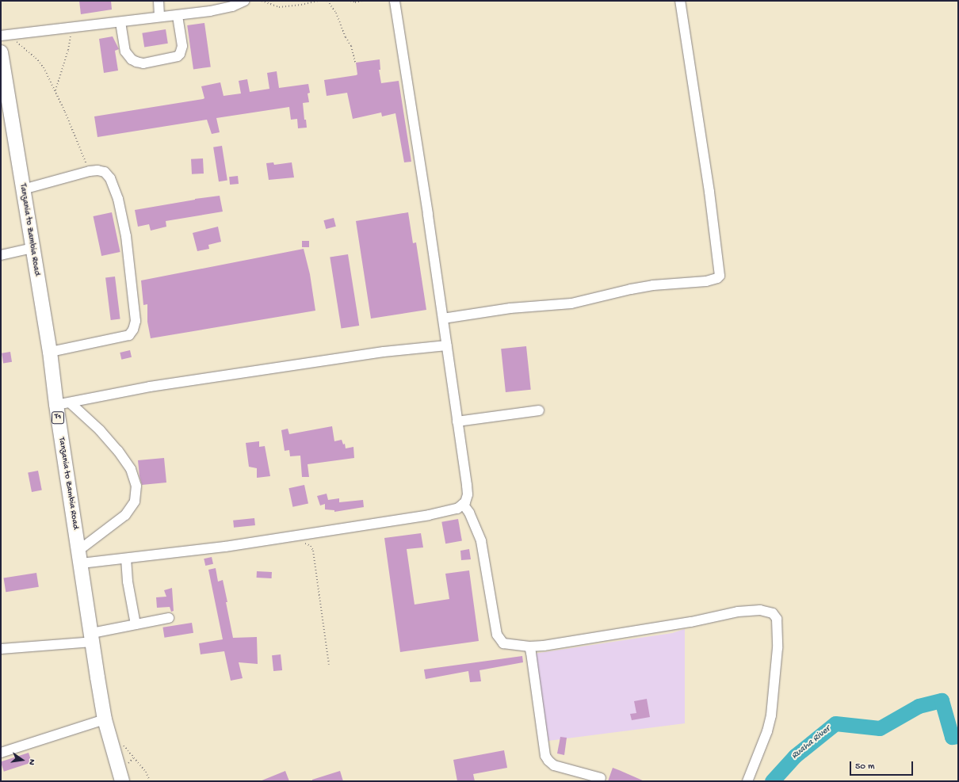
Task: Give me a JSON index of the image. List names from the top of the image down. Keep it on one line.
{"streets":{"highway":["Tanzania to Zambia Road","T1"]},"water":["Ruaha River"],"scale_bar":"50 m","north":"right"}
